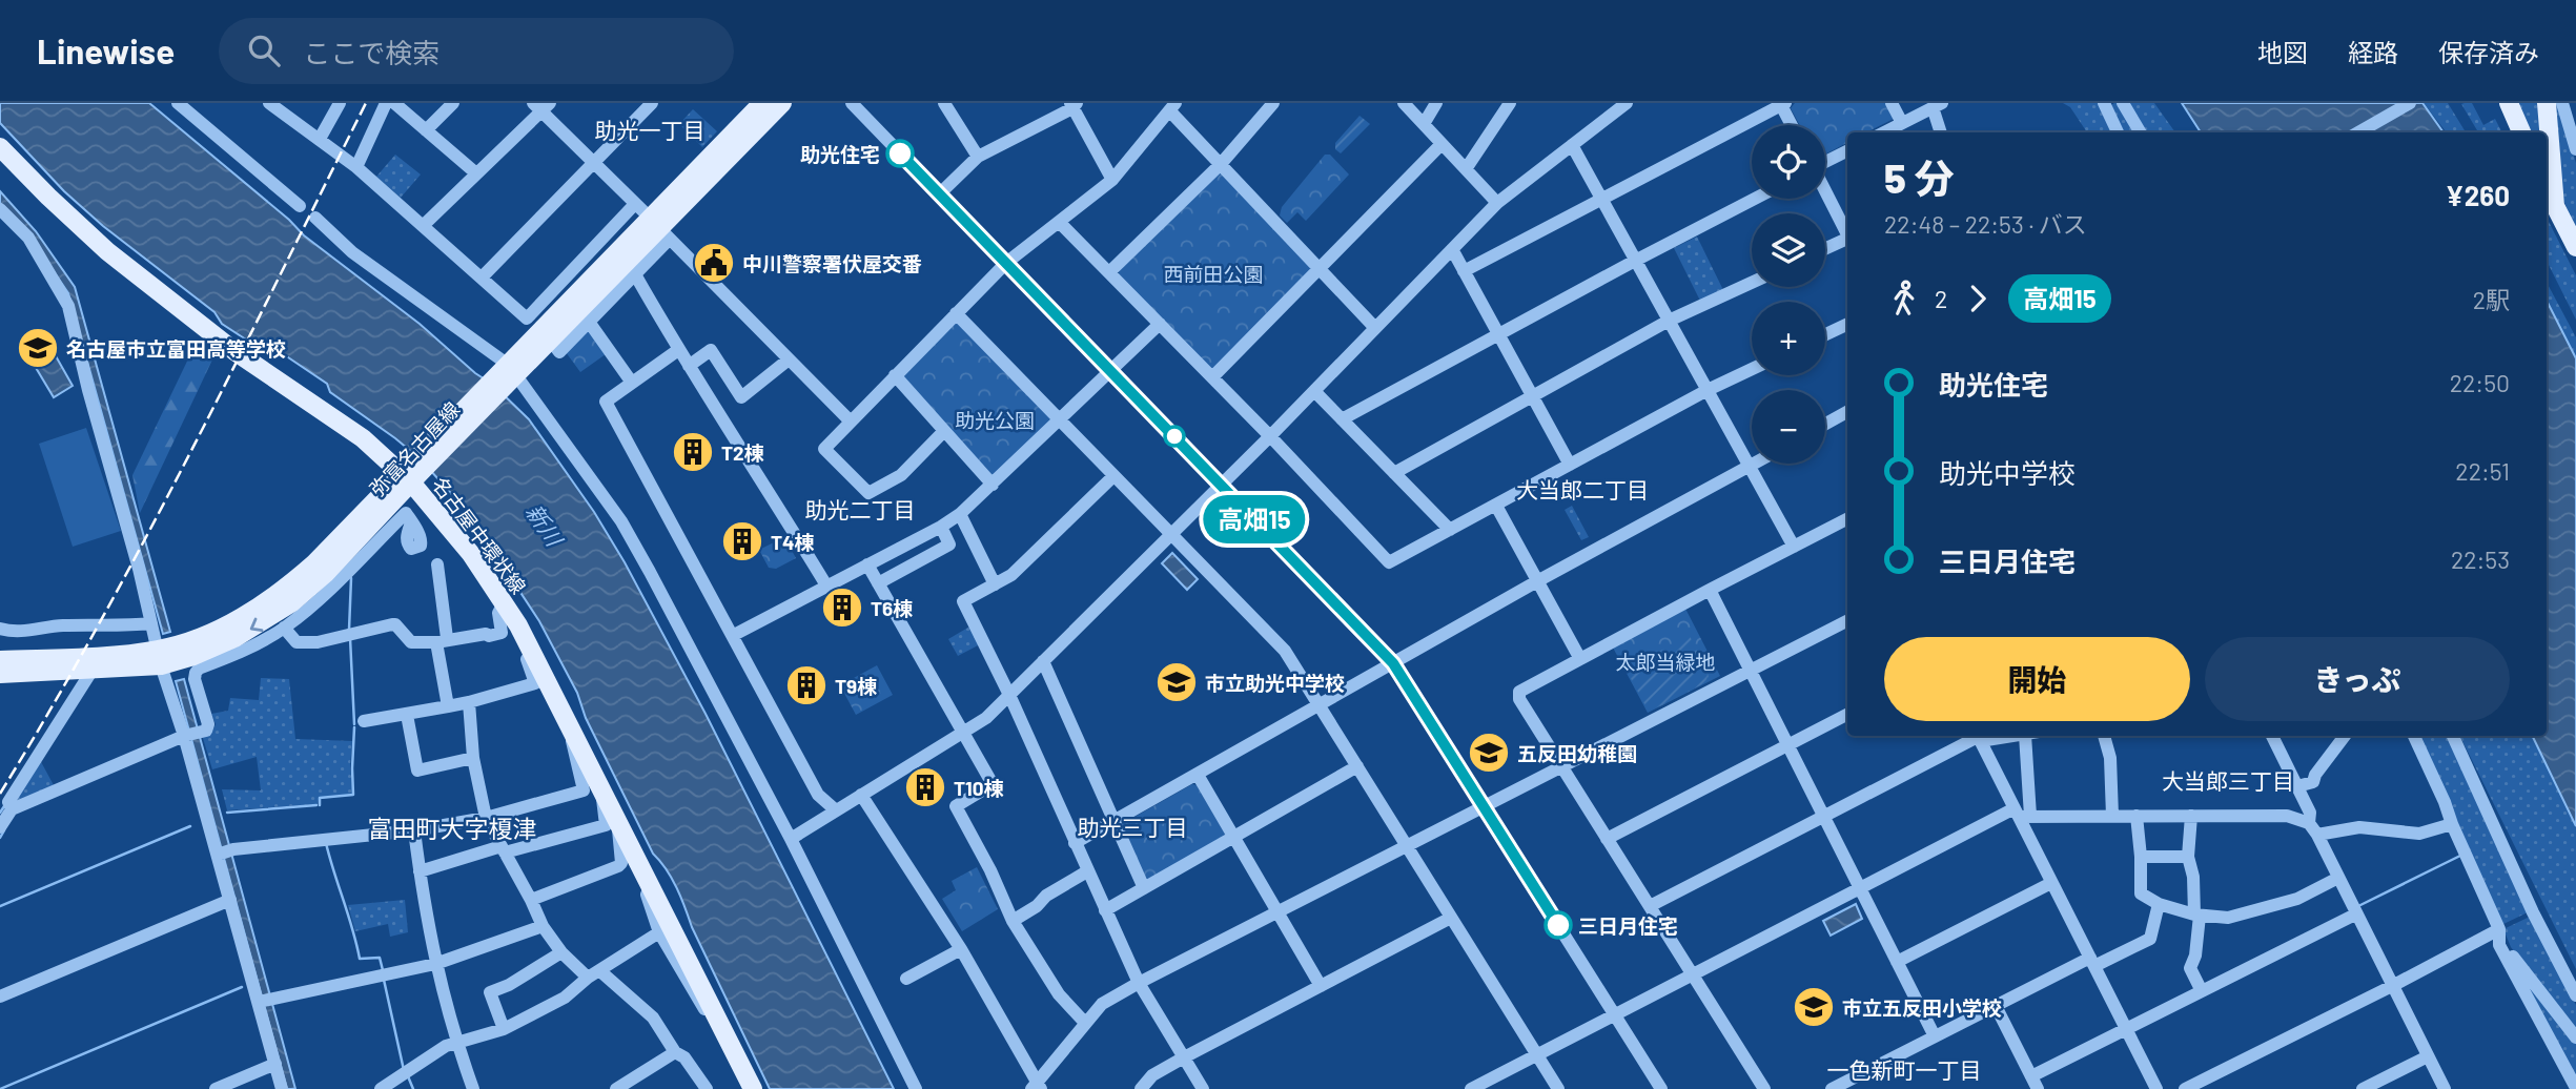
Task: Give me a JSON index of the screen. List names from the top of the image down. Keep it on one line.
{"streets":{"main road":["弥富名古屋線","名古屋中環状線"]},"crossings":[["弥富名古屋線","名古屋中環状線"]],"districts":["助光一丁目","大当郎二丁目","助光二丁目","大当郎三丁目","助光三丁目","富田町大字榎津","一色新町一丁目"],"water":["新川"],"parks":["西前田公園","助光公園","太郎当緑地"],"places":{"other":["助光住宅","三日月住宅"],"public building":["中川警察署伏屋交番"],"school or university":["名古屋市立富田高等学校","市立助光中学校","五反田幼稚園","市立五反田小学校"],"building":["T2棟","T4棟","T6棟","T9棟","T10棟"]},"lines":["bus line 高畑15"],"page":{"header":"Linewise","search":"ここで検索","nav":["地図","経路","保存済み"],"on_map":"高畑15","map_buttons":["+","−"],"heading":["5 分","22:48 – 22:53 · バス","¥260"],"legs":["2","高畑15","2駅"],"list":[{"name":"助光住宅","value":"22:50"},{"name":"助光中学校","value":"22:51"},{"name":"三日月住宅","value":"22:53"}],"buttons":["開始","きっぷ"]}}
